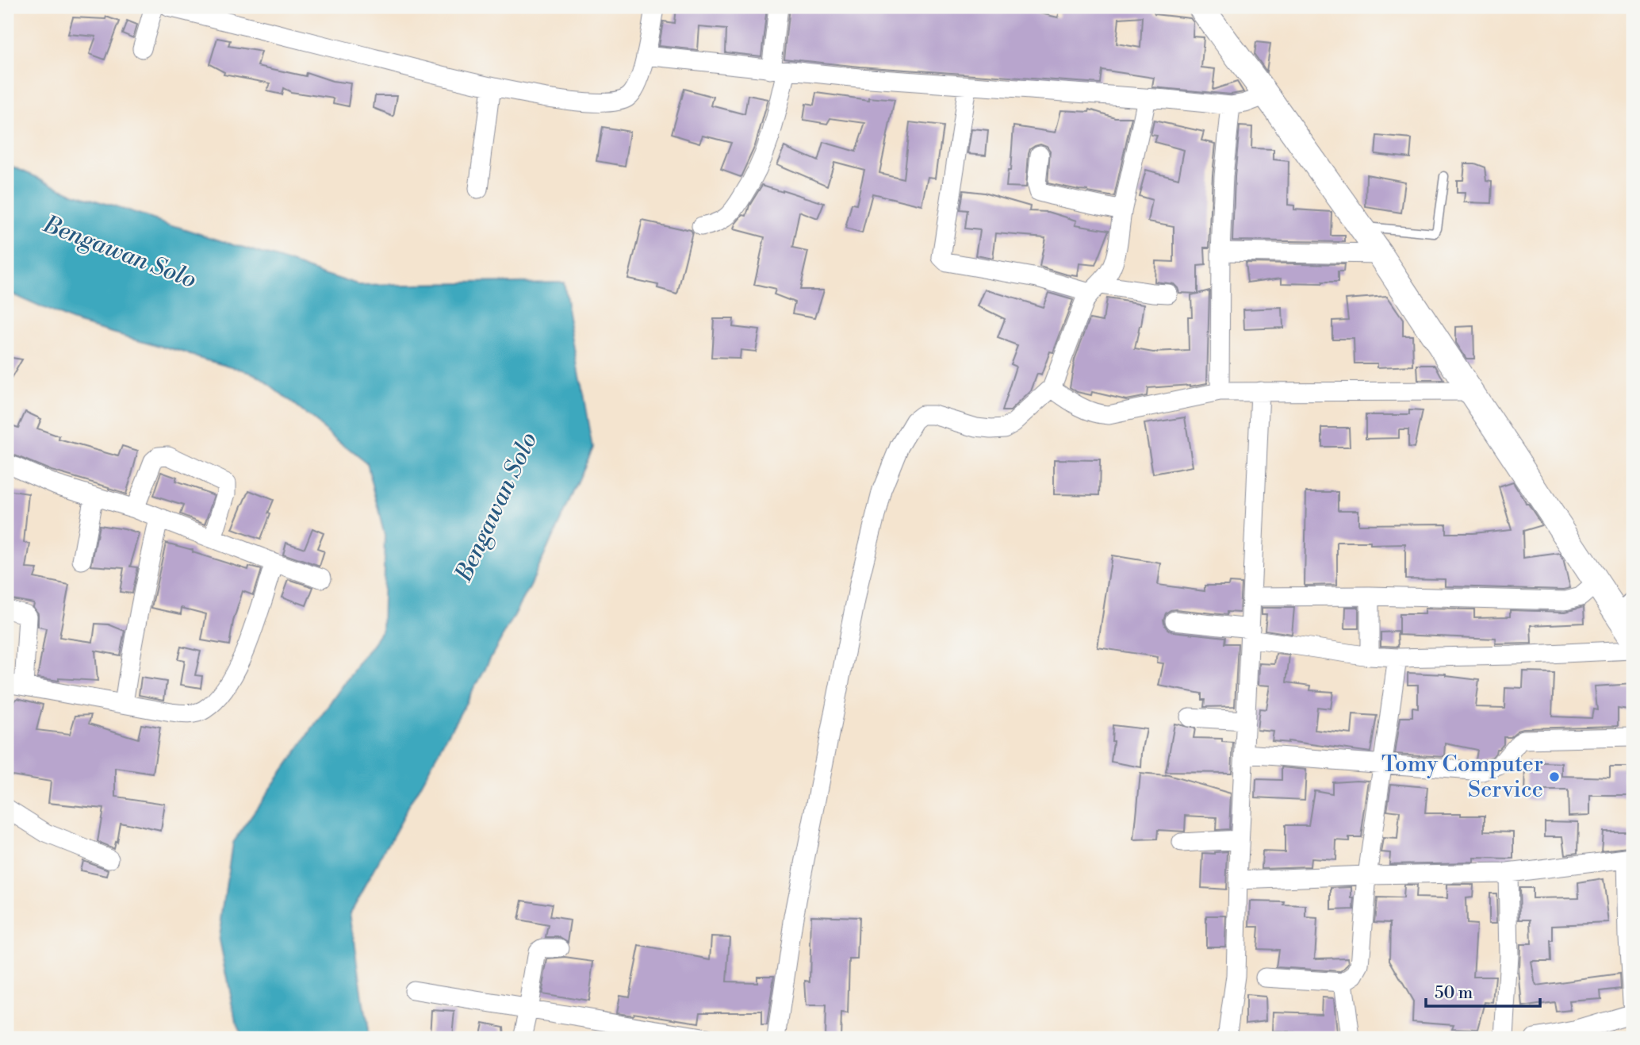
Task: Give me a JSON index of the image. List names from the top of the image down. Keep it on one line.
{"water":["Bengawan Solo"],"places":["Tomy Computer Service"],"scale_bar":"50 m"}
